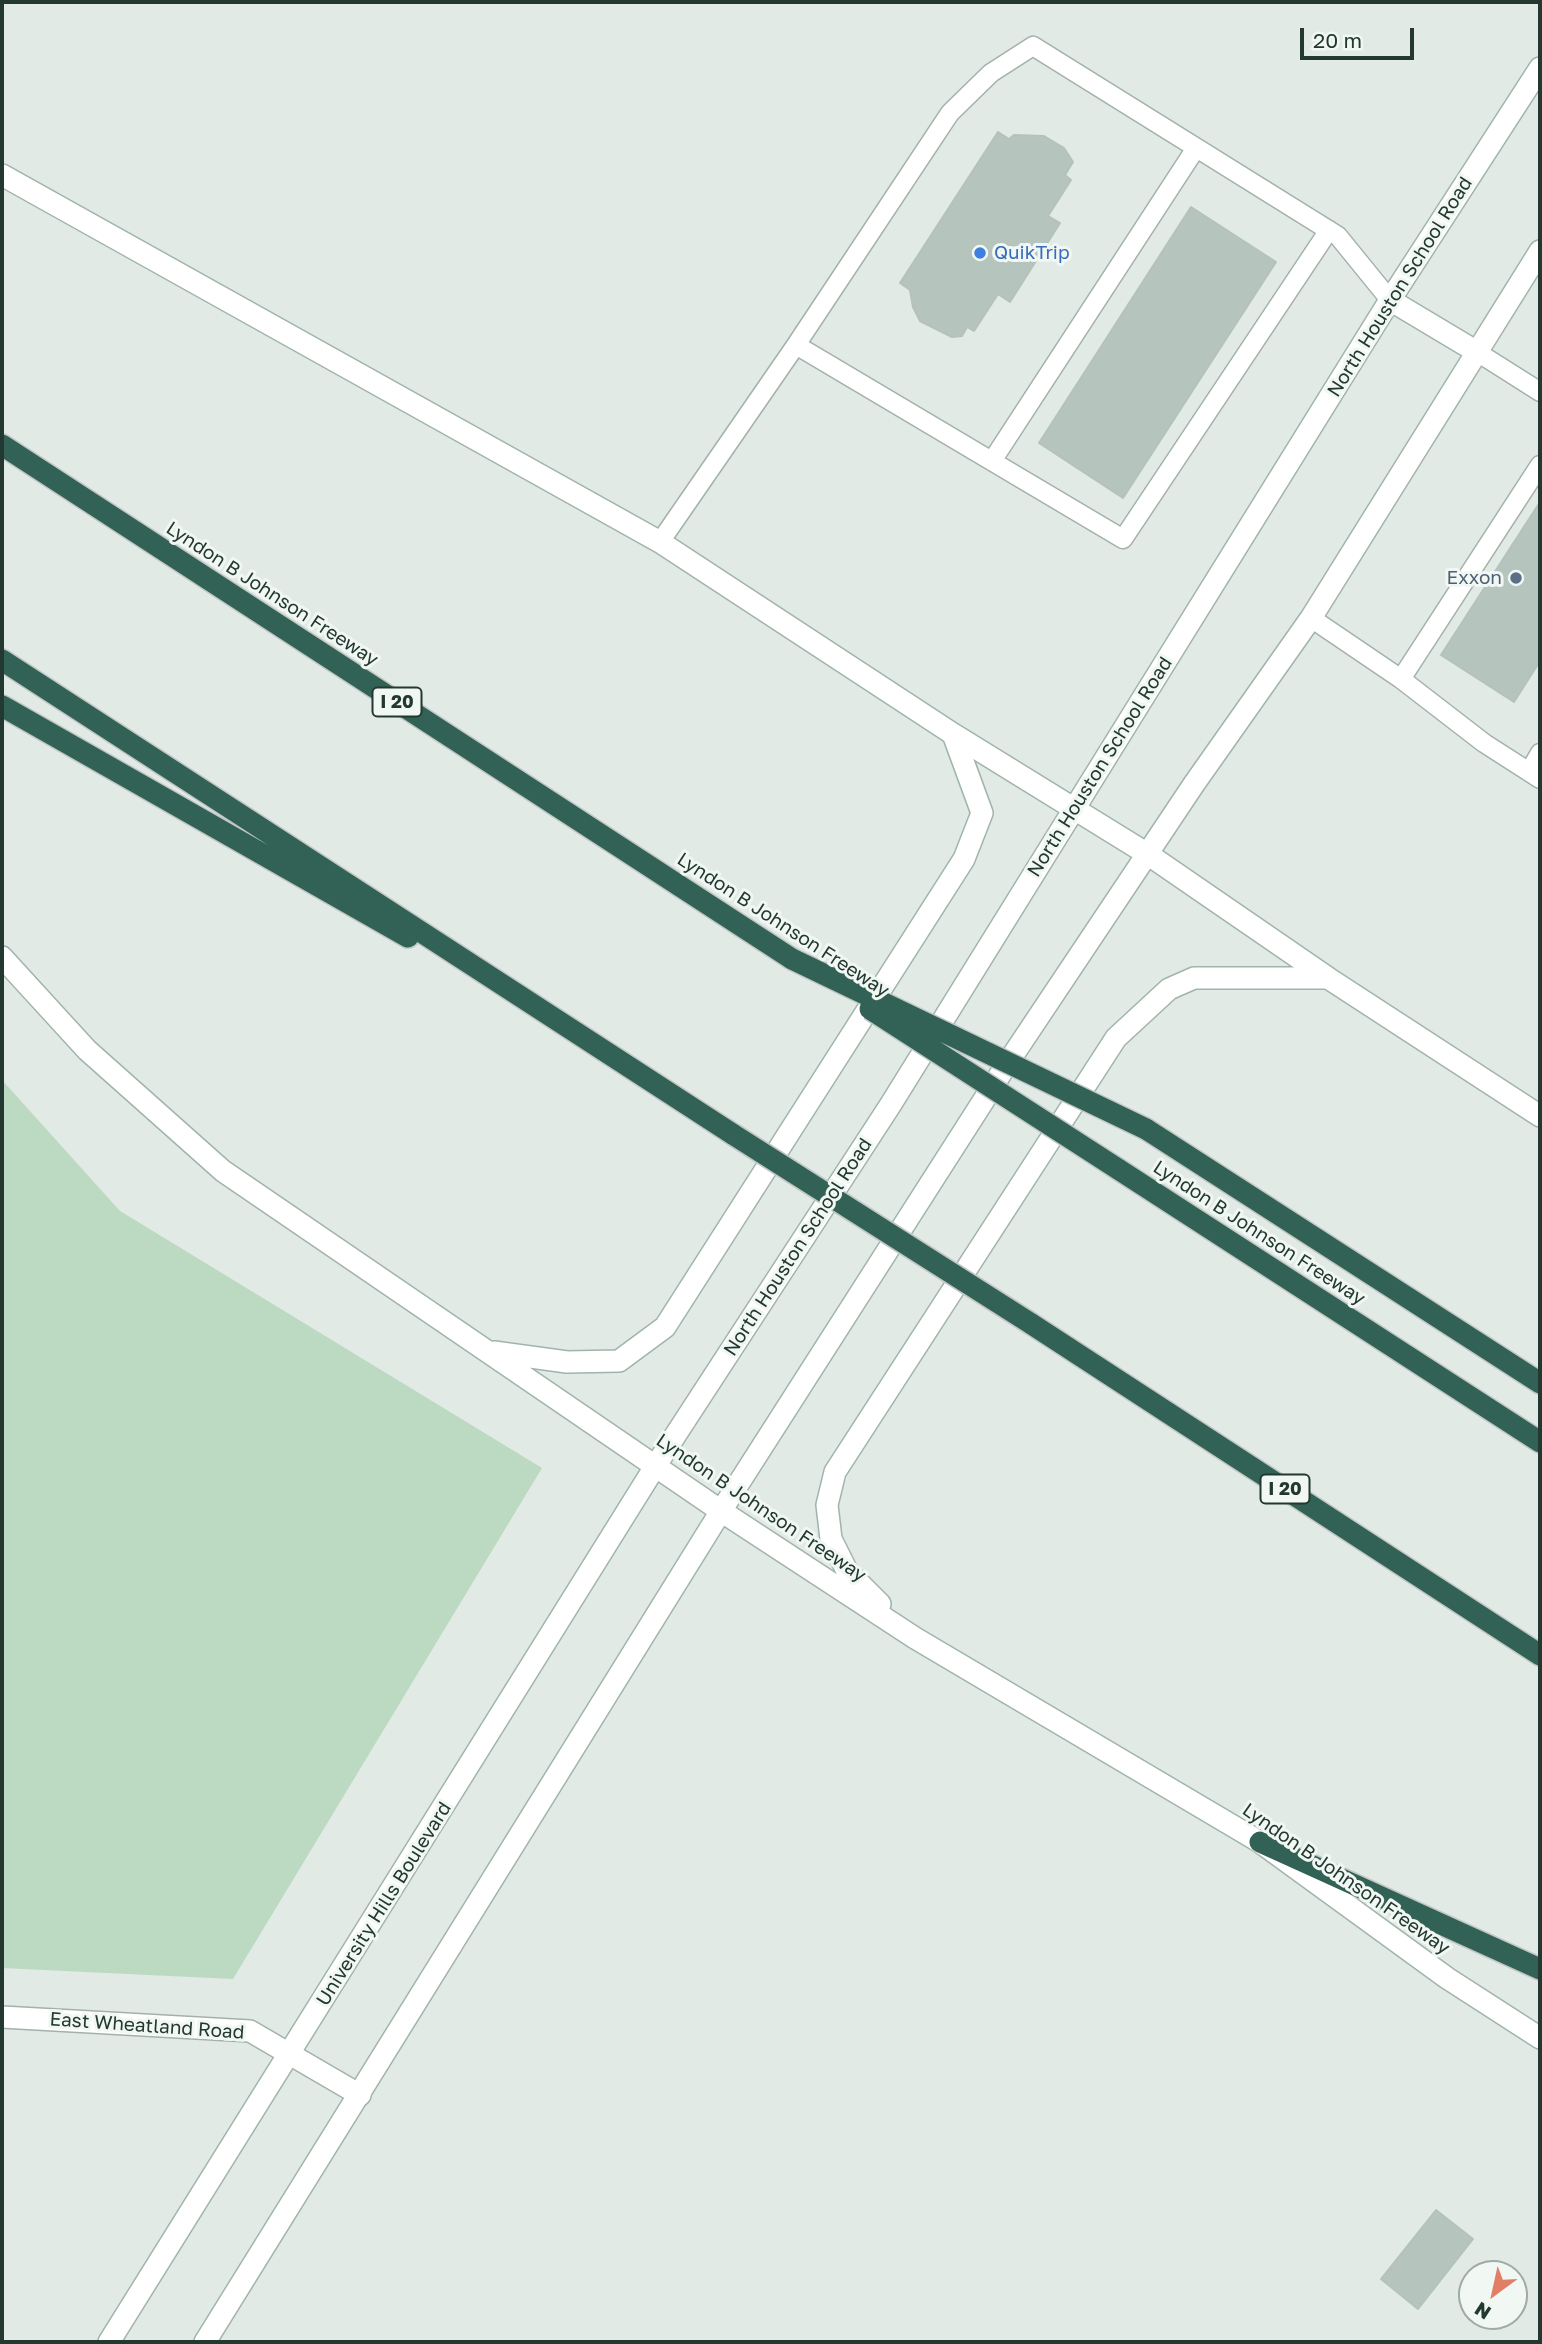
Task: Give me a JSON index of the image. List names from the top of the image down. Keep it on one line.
{"streets":{"highway":["Lyndon B Johnson Freeway","I 20"],"main road":["North Houston School Road","University Hills Boulevard","East Wheatland Road"]},"crossings":[["North Houston School Road","Lyndon B Johnson Freeway"],["North Houston School Road","University Hills Boulevard"],["Lyndon B Johnson Freeway","University Hills Boulevard"],["University Hills Boulevard","East Wheatland Road"]],"places":["QuikTrip","Exxon"],"scale_bar":"20 m","north":"bottom left"}
